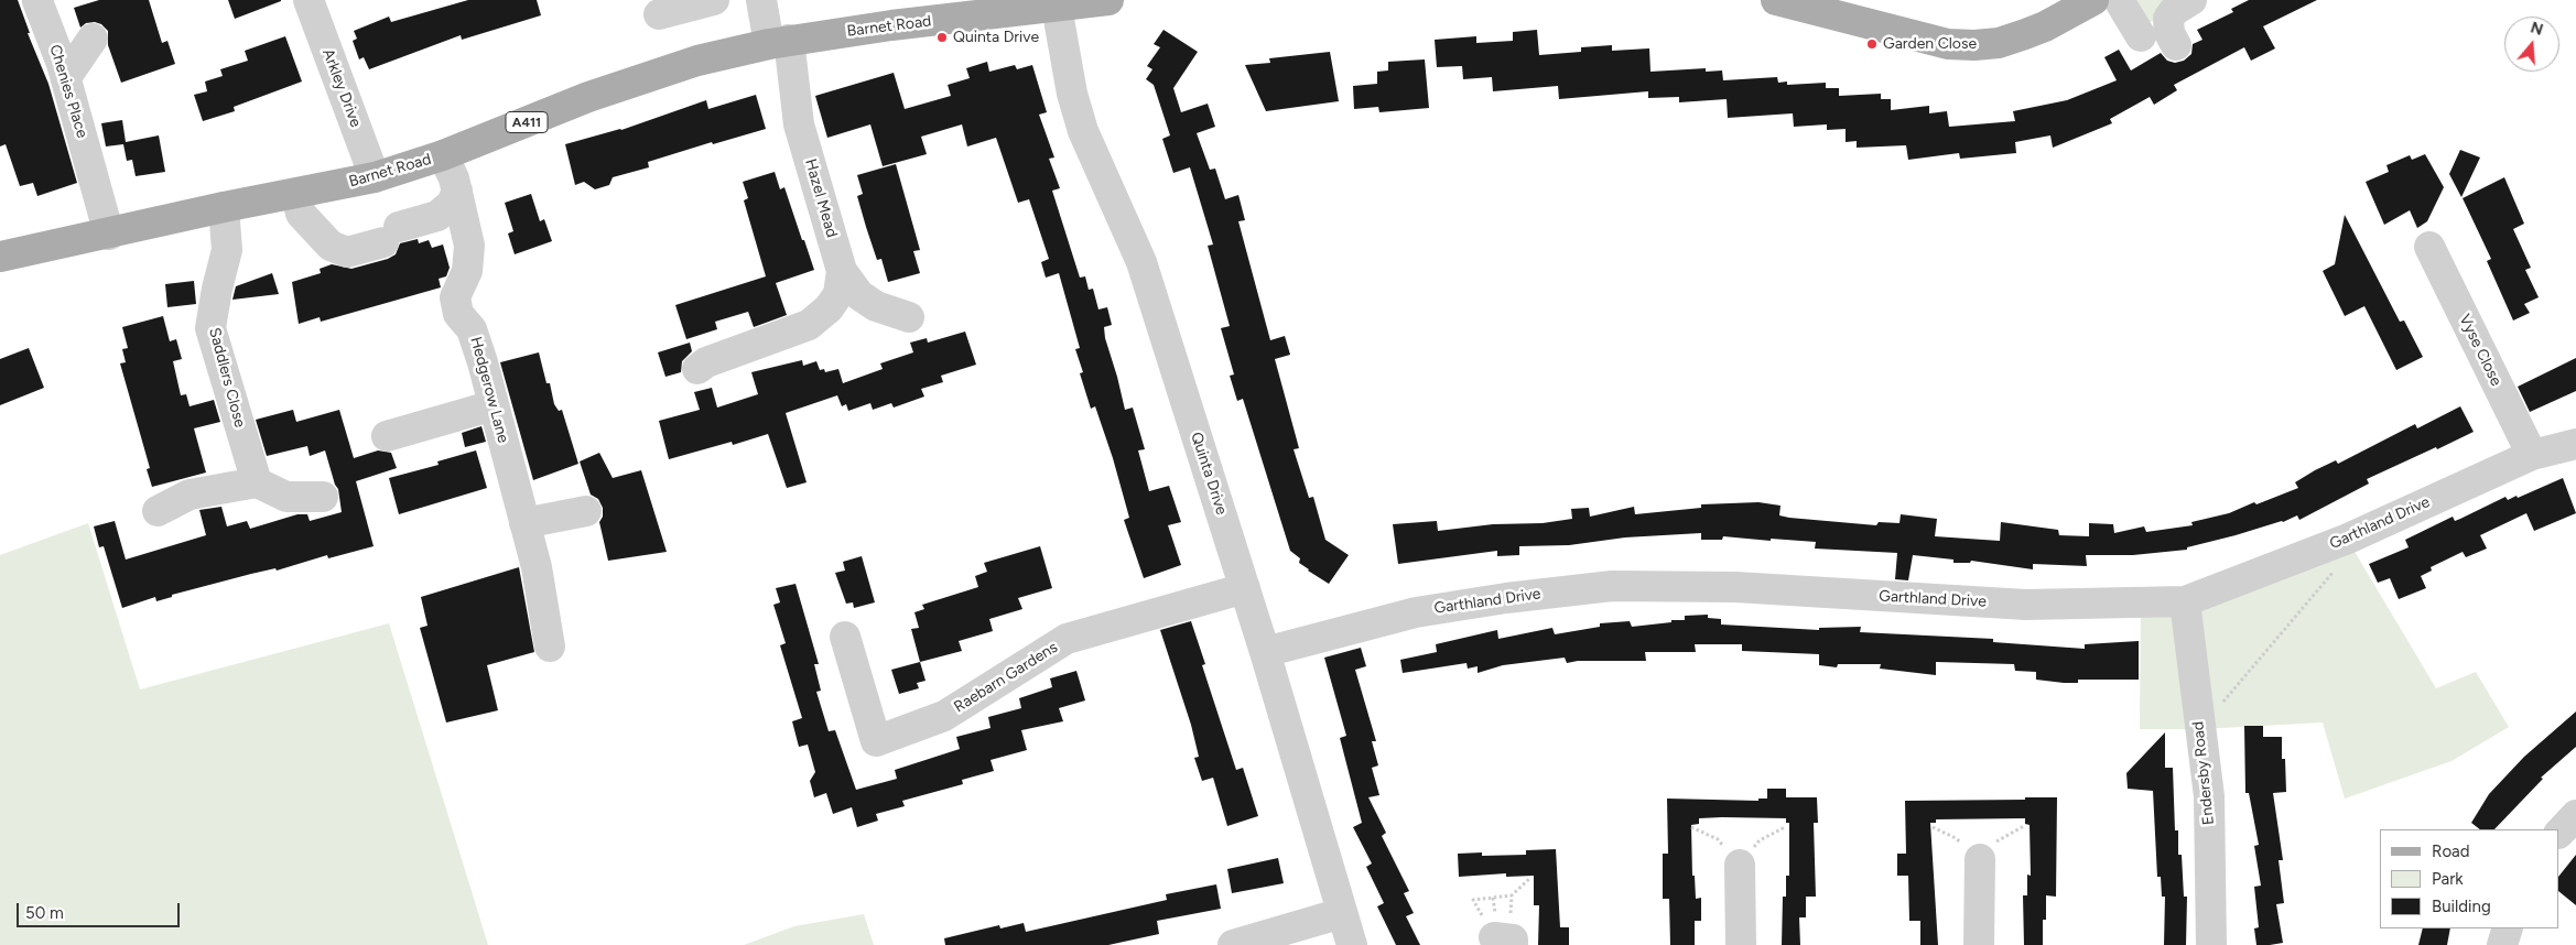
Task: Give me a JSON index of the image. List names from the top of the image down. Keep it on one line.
{"streets":{"main road":["Barnet Road","A411"],"street":["Arkley Drive","Chenies Place","Hazel Mead","Vyse Close","Saddlers Close","Hedgerow Lane","Quinta Drive","Garthland Drive","Raebarn Gardens","Endersby Road"]},"crossings":[["Barnet Road","Arkley Drive"],["Barnet Road","Chenies Place"],["Barnet Road","Hazel Mead"],["Barnet Road","Saddlers Close"],["Barnet Road","Hedgerow Lane"],["Barnet Road","Quinta Drive"],["Vyse Close","Garthland Drive"],["Quinta Drive","Garthland Drive"],["Quinta Drive","Raebarn Gardens"],["Garthland Drive","Endersby Road"]],"places":["Quinta Drive","Garden Close"],"legend":["Road","Park","Building"],"scale_bar":"50 m","north":"top"}
